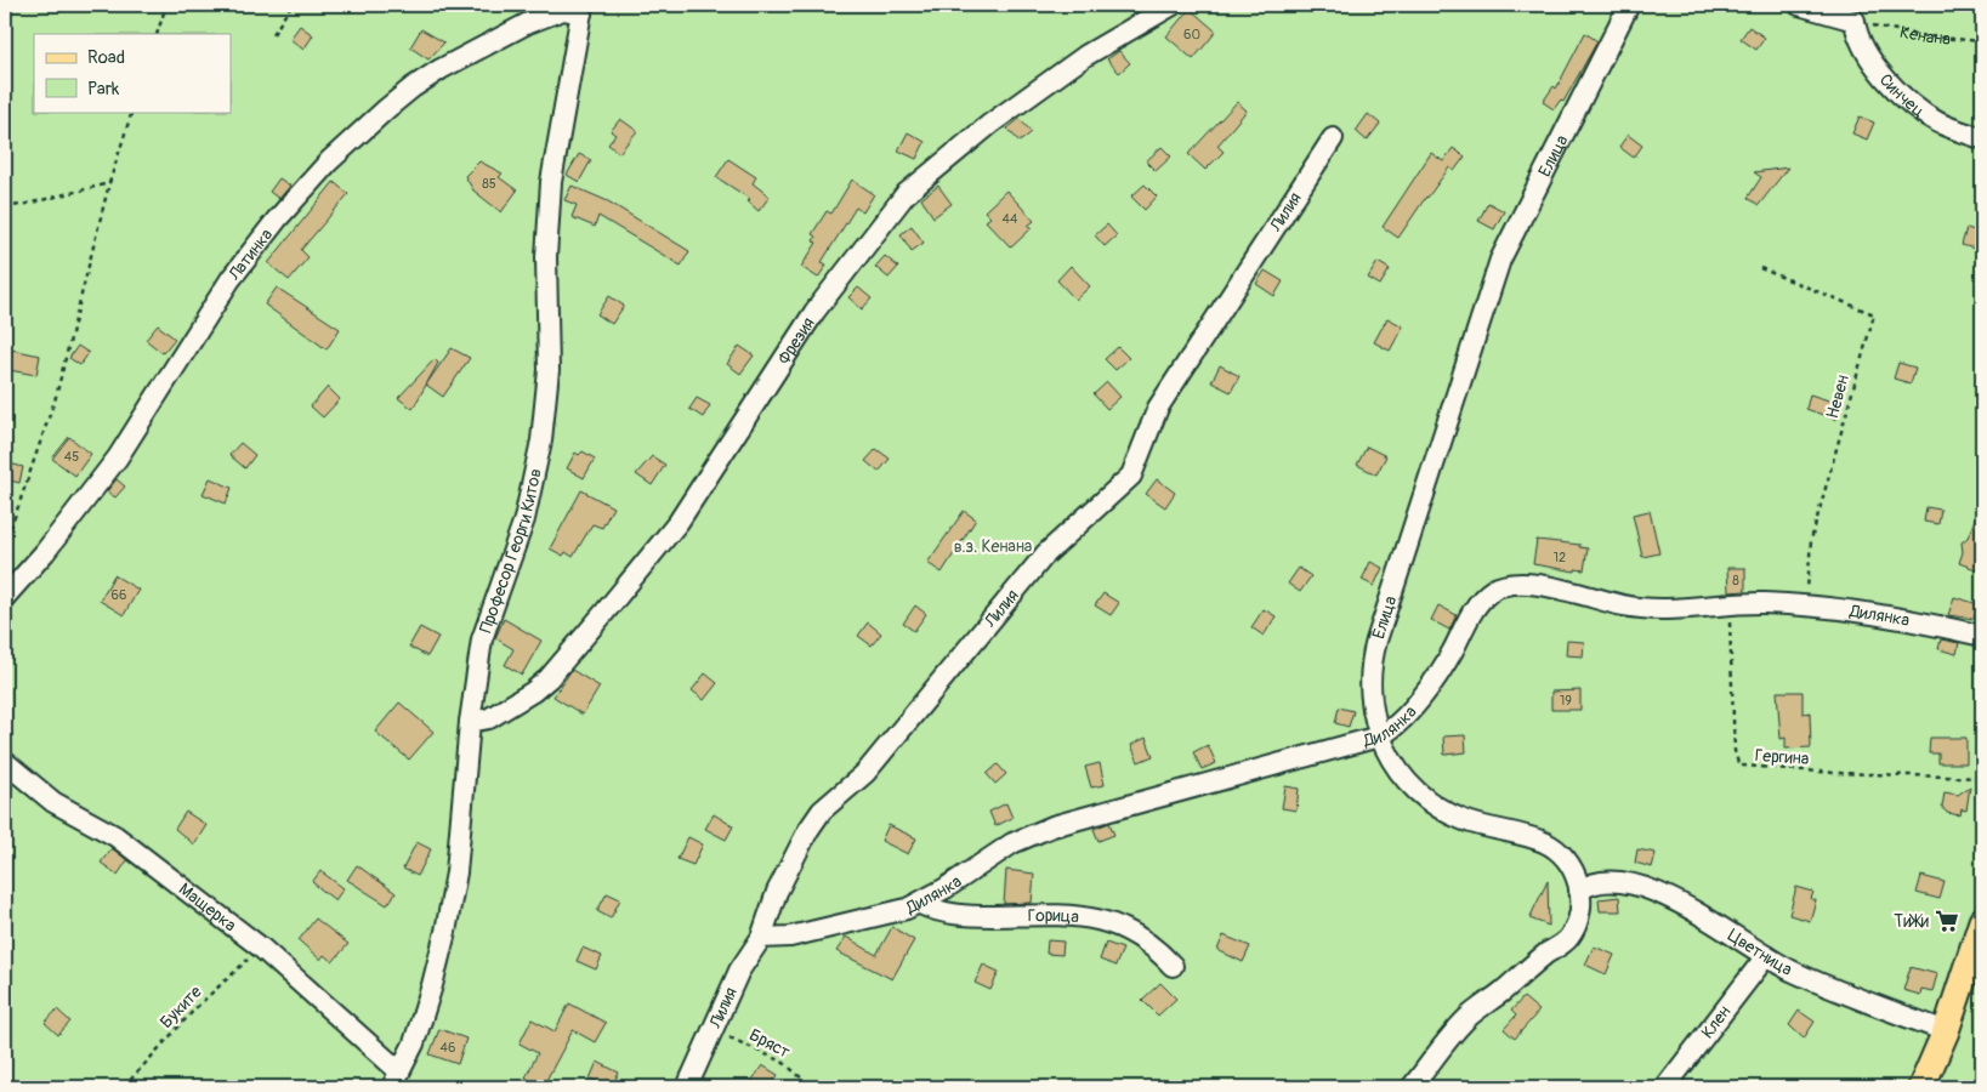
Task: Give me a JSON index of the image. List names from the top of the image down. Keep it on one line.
{"streets":{"street":["Синчец","Елица","Лилия","Латинка","Фрезия","Професор Георги Китов","Дилянка","Мащерка","Горица","Цветница","Клен"],"path":["Кенана","Невен","Гергина","Буките","Бряст"]},"crossings":[["Кенана","Синчец"],["Елица","Дилянка"],["Елица","Цветница"],["Лилия","Дилянка"],["Лилия","Бряст"],["Латинка","Професор Георги Китов"],["Фрезия","Професор Георги Китов"],["Невен","Дилянка"],["Професор Георги Китов","Мащерка"],["Дилянка","Гергина"],["Дилянка","Горица"],["Мащерка","Буките"],["Цветница","Клен"]],"parks":["в.з. Кенана"],"places":{"supermarket":["ТиЖи"]},"house_numbers":["60","85","44","45","12","8","66","19","46"],"legend":["Road","Park"]}
